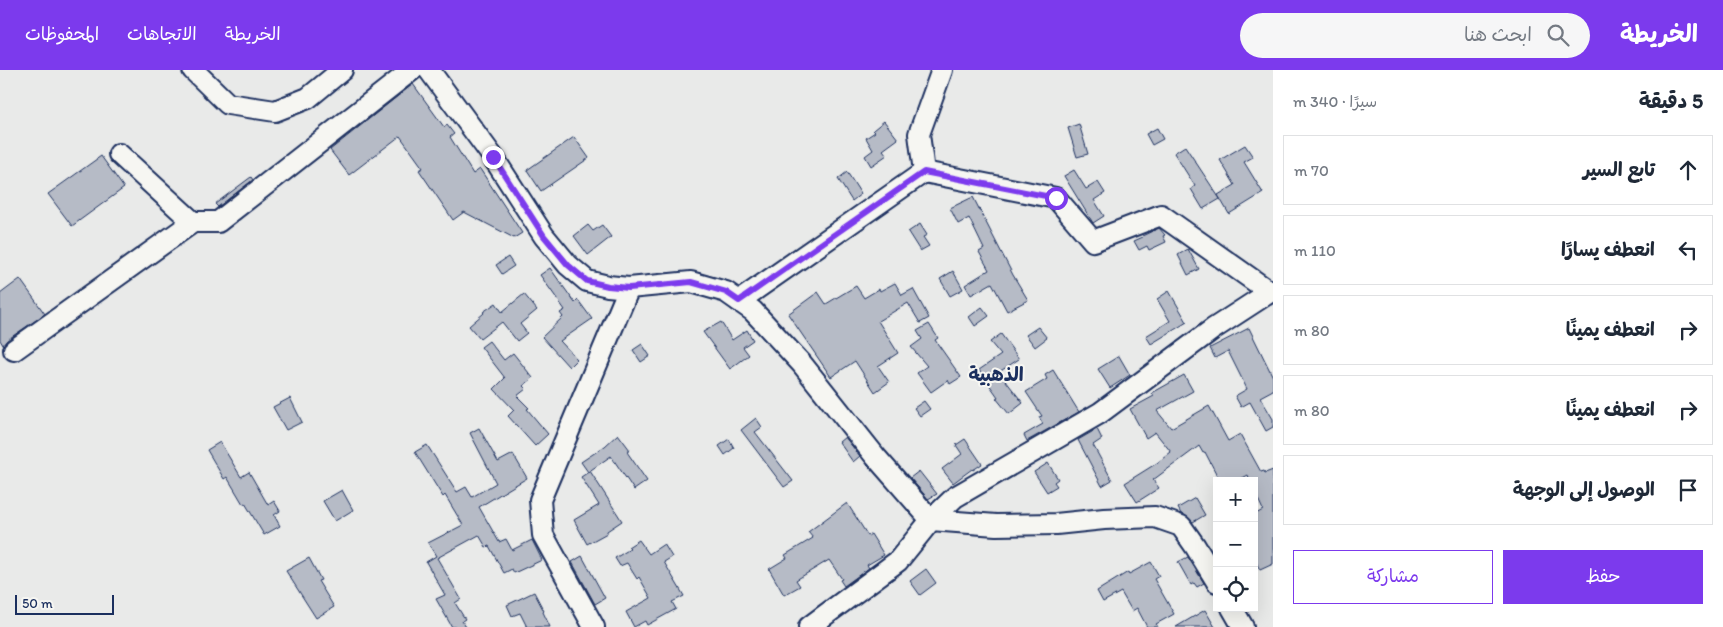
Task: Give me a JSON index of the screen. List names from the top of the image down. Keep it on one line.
{"districts":["الذهبية"],"scale_bar":"50 m","page":{"header":"الخريطة","search":"ابحث هنا","nav":["الخريطة","الاتجاهات","المحفوظات"],"heading":["5 دقيقة","سيرًا · 340 m"],"list":[["تابع السير","70 m"],["انعطف يسارًا","110 m"],["انعطف يمينًا","80 m"],["انعطف يمينًا","80 m"],"الوصول إلى الوجهة"],"map_buttons":["+","−"],"buttons":["حفظ","مشاركة"],"scale":"50 m"}}
